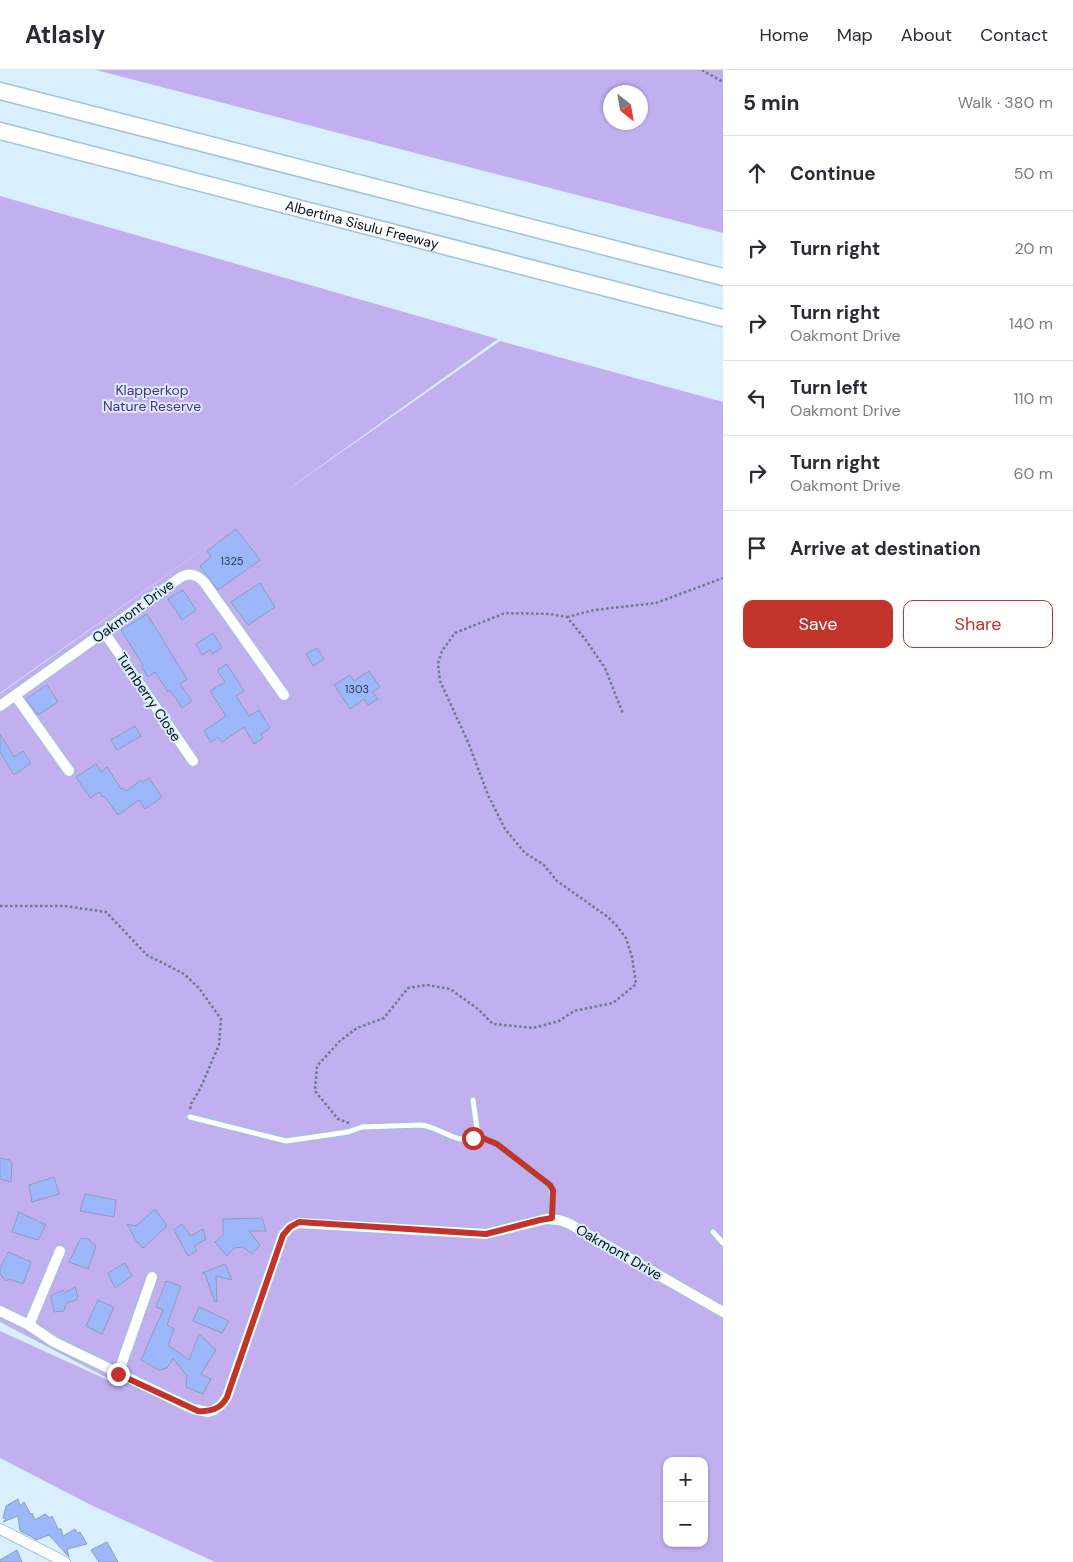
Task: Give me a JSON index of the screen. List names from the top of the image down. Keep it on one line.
{"streets":{"highway":["Albertina Sisulu Freeway"],"street":["Oakmont Drive","Turnberry Close"]},"crossings":[["Oakmont Drive","Turnberry Close"]],"parks":["Klapperkop Nature Reserve"],"house_numbers":["1325","1303"],"north":"bottom right","page":{"header":"Atlasly","nav":["Home","Map","About","Contact"],"heading":["5 min","Walk · 380 m"],"list":[["Continue","50 m"],["Turn right","20 m"],["Turn right","Oakmont Drive","140 m"],["Turn left","Oakmont Drive","110 m"],["Turn right","Oakmont Drive","60 m"],"Arrive at destination"],"buttons":["Save","Share"],"map_buttons":["+","−"]}}
